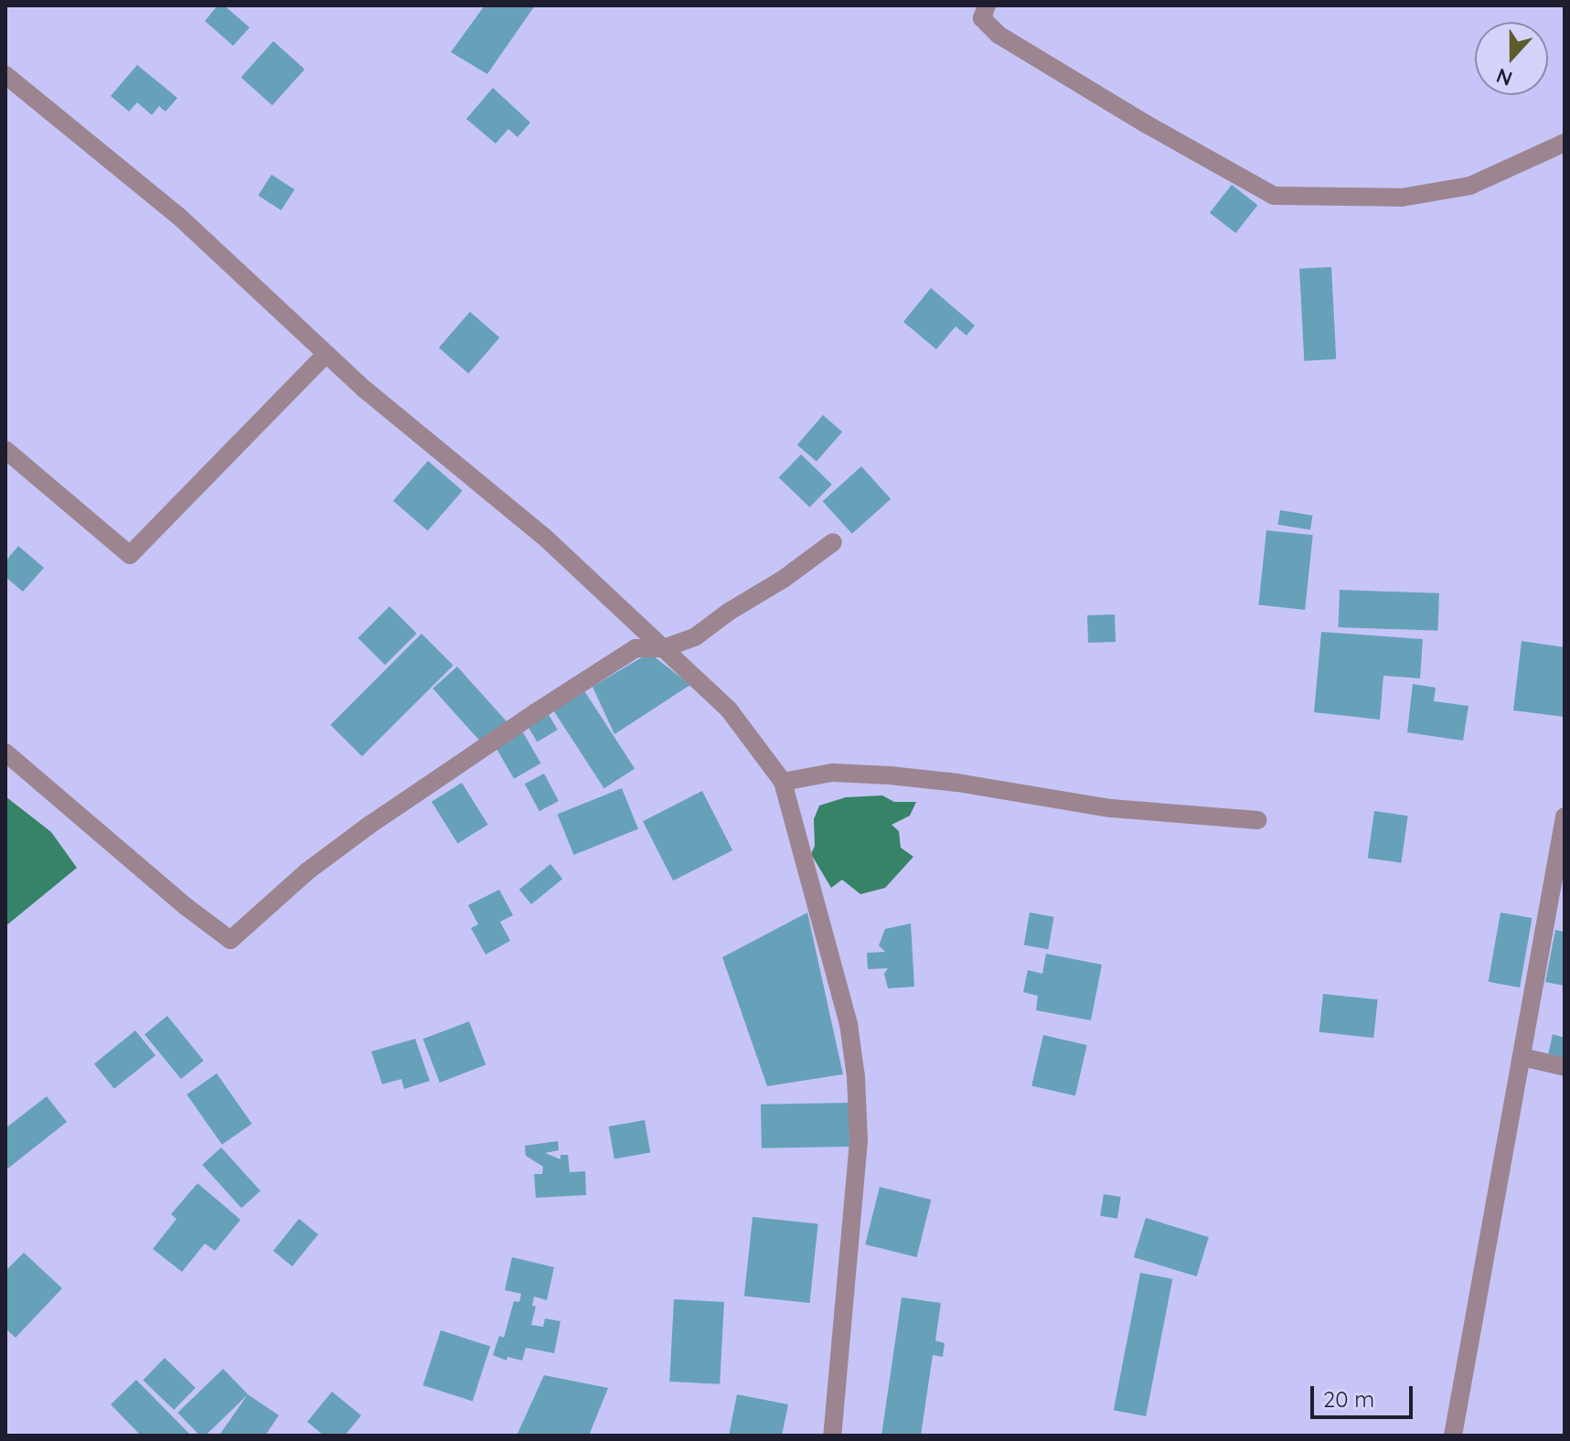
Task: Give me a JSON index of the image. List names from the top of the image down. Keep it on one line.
{"scale_bar":"20 m","north":"bottom"}
